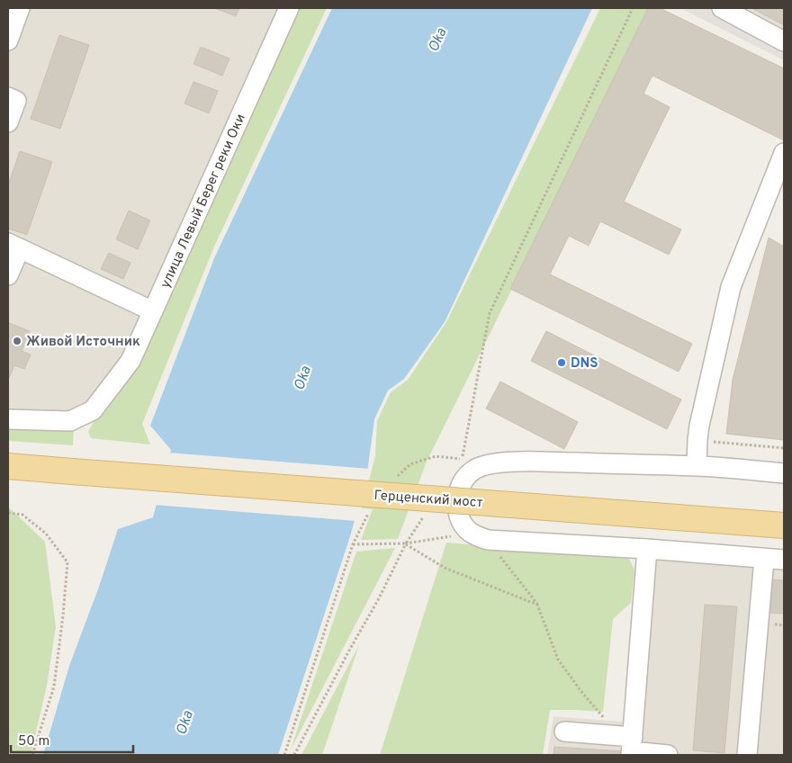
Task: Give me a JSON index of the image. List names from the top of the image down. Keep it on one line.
{"streets":{"main road":["Герценский мост"],"street":["улица Левый Берег реки Оки"]},"water":["Oka"],"places":["Живой Источник","DNS"],"scale_bar":"50 m"}
